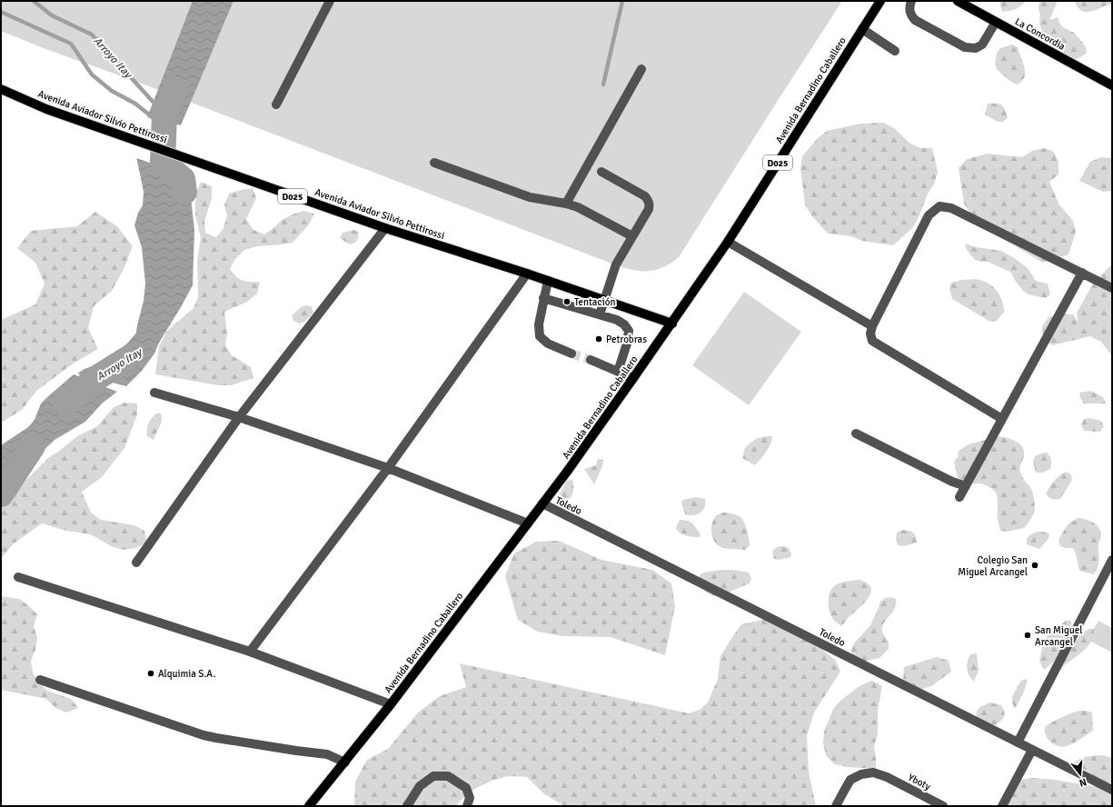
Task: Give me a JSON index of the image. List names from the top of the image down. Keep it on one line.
{"streets":{"main road":["La Concordia","Avenida Bernadino Caballero","Avenida Aviador Silvio Pettirossi","D025"],"street":["Toledo","Yboty"]},"crossings":[["Avenida Bernadino Caballero","Avenida Aviador Silvio Pettirossi"],["Avenida Bernadino Caballero","Toledo"]],"water":["Arroyo Itay"],"places":["Tentación","Petrobras","Colegio San Miguel Arcangel","San Miguel Arcangel","Alquimia S.A."],"north":"bottom"}
